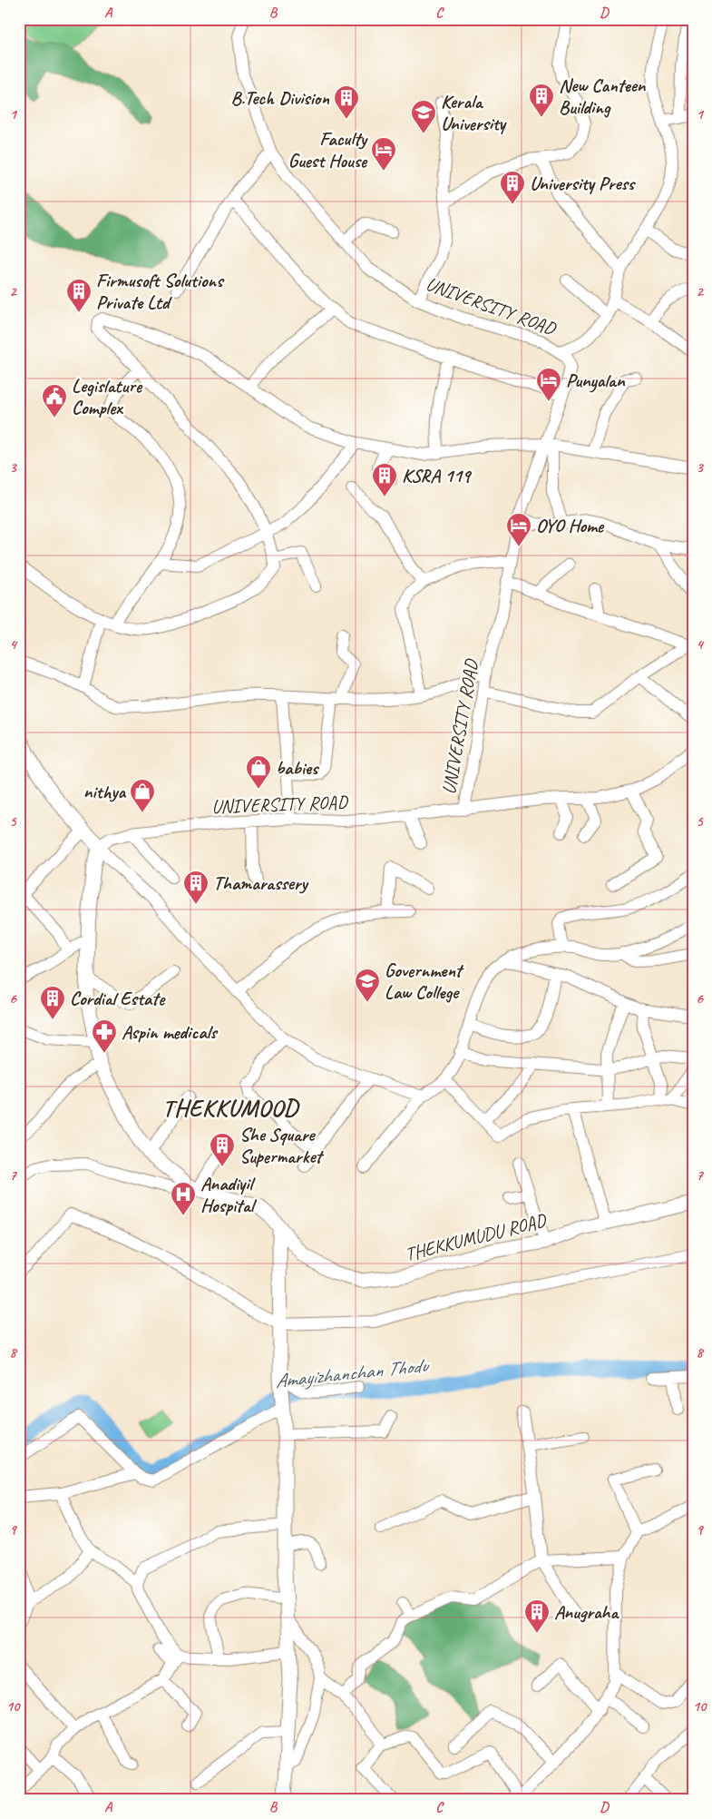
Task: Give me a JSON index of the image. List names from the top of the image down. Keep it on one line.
{"streets":{"main road":["THEKKUMUDU ROAD"],"street":["UNIVERSITY ROAD"]},"districts":["THEKKUMOOD"],"water":["Amayizhanchan Thodu"],"places":{"building":["New Canteen Building","B.Tech Division","University Press","Firmusoft Solutions Private Ltd","KSRA 119","Thamarassery","Cordial Estate","She Square Supermarket","Anugraha"],"school or university":["Kerala University","Government Law College"],"hotel":["Faculty Guest House","Punyalan","OYO Home"],"public building":["Legislature Complex"],"shop":["babies","nithya"],"pharmacy":["Aspin medicals"],"hospital":["Anadiyil Hospital"]},"grid":{"columns":["A","B","C","D"],"rows":["1","2","3","4","5","6","7","8","9","10"]}}
